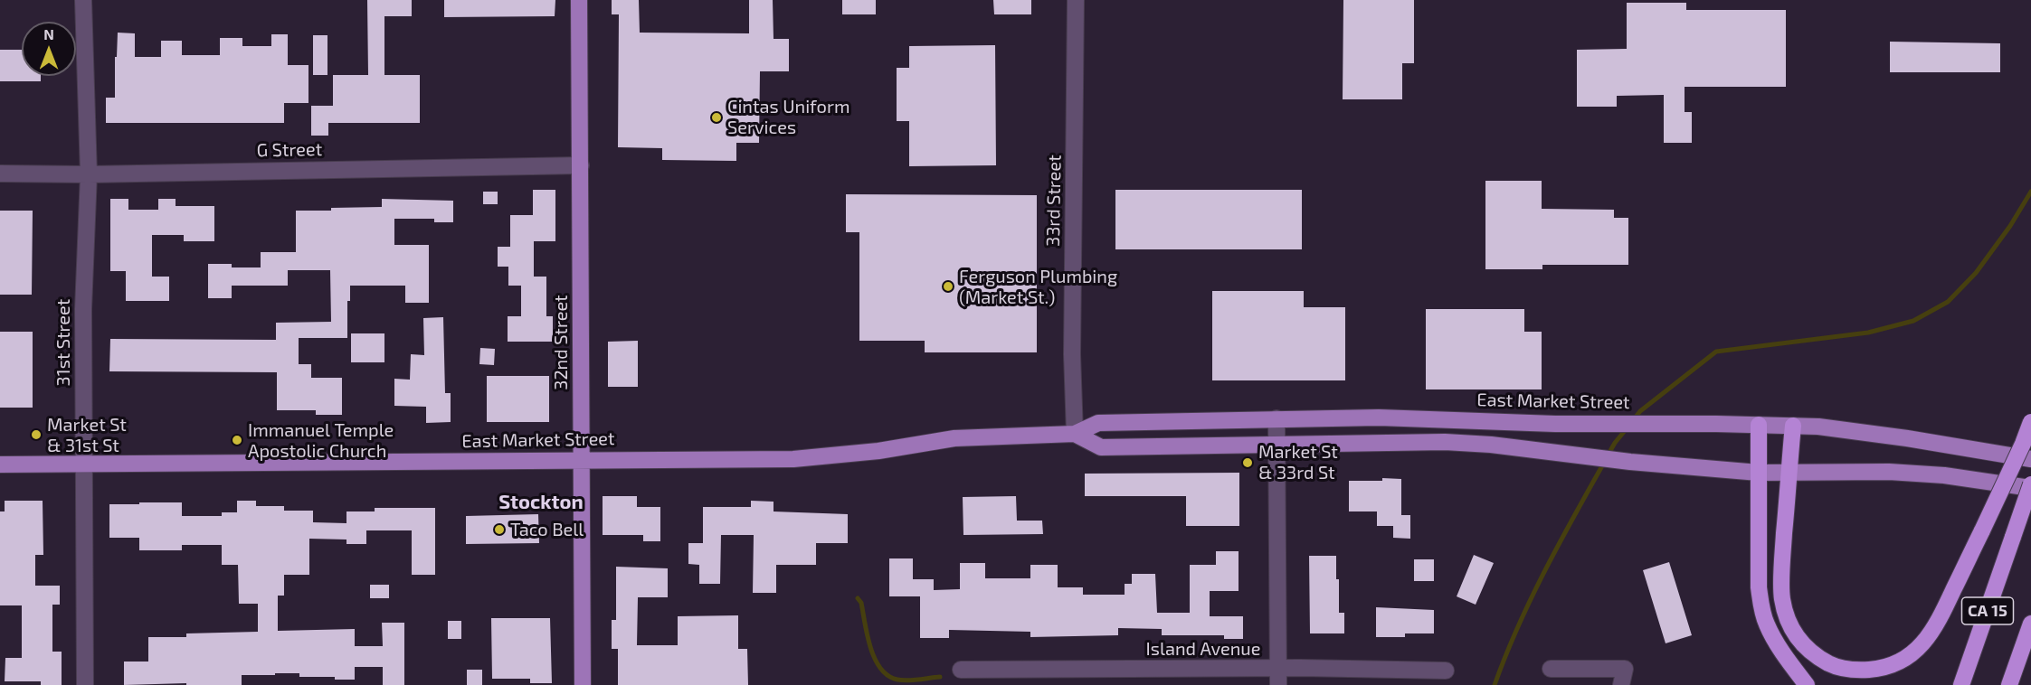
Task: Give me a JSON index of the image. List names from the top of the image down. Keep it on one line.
{"streets":{"highway":["CA 15"],"main road":["32nd Street","East Market Street"],"street":["G Street","33rd Street","31st Street","Island Avenue"]},"crossings":[["G Street","31st Street"],["G Street","32nd Street"],["33rd Street","East Market Street"],["31st Street","East Market Street"],["32nd Street","East Market Street"]],"districts":["Stockton"],"places":["Cintas Uniform Services","Ferguson Plumbing (Market St.)","Market St & 31st St","Immanuel Temple Apostolic Church","Market St & 33rd St","Taco Bell"],"north":"top"}
